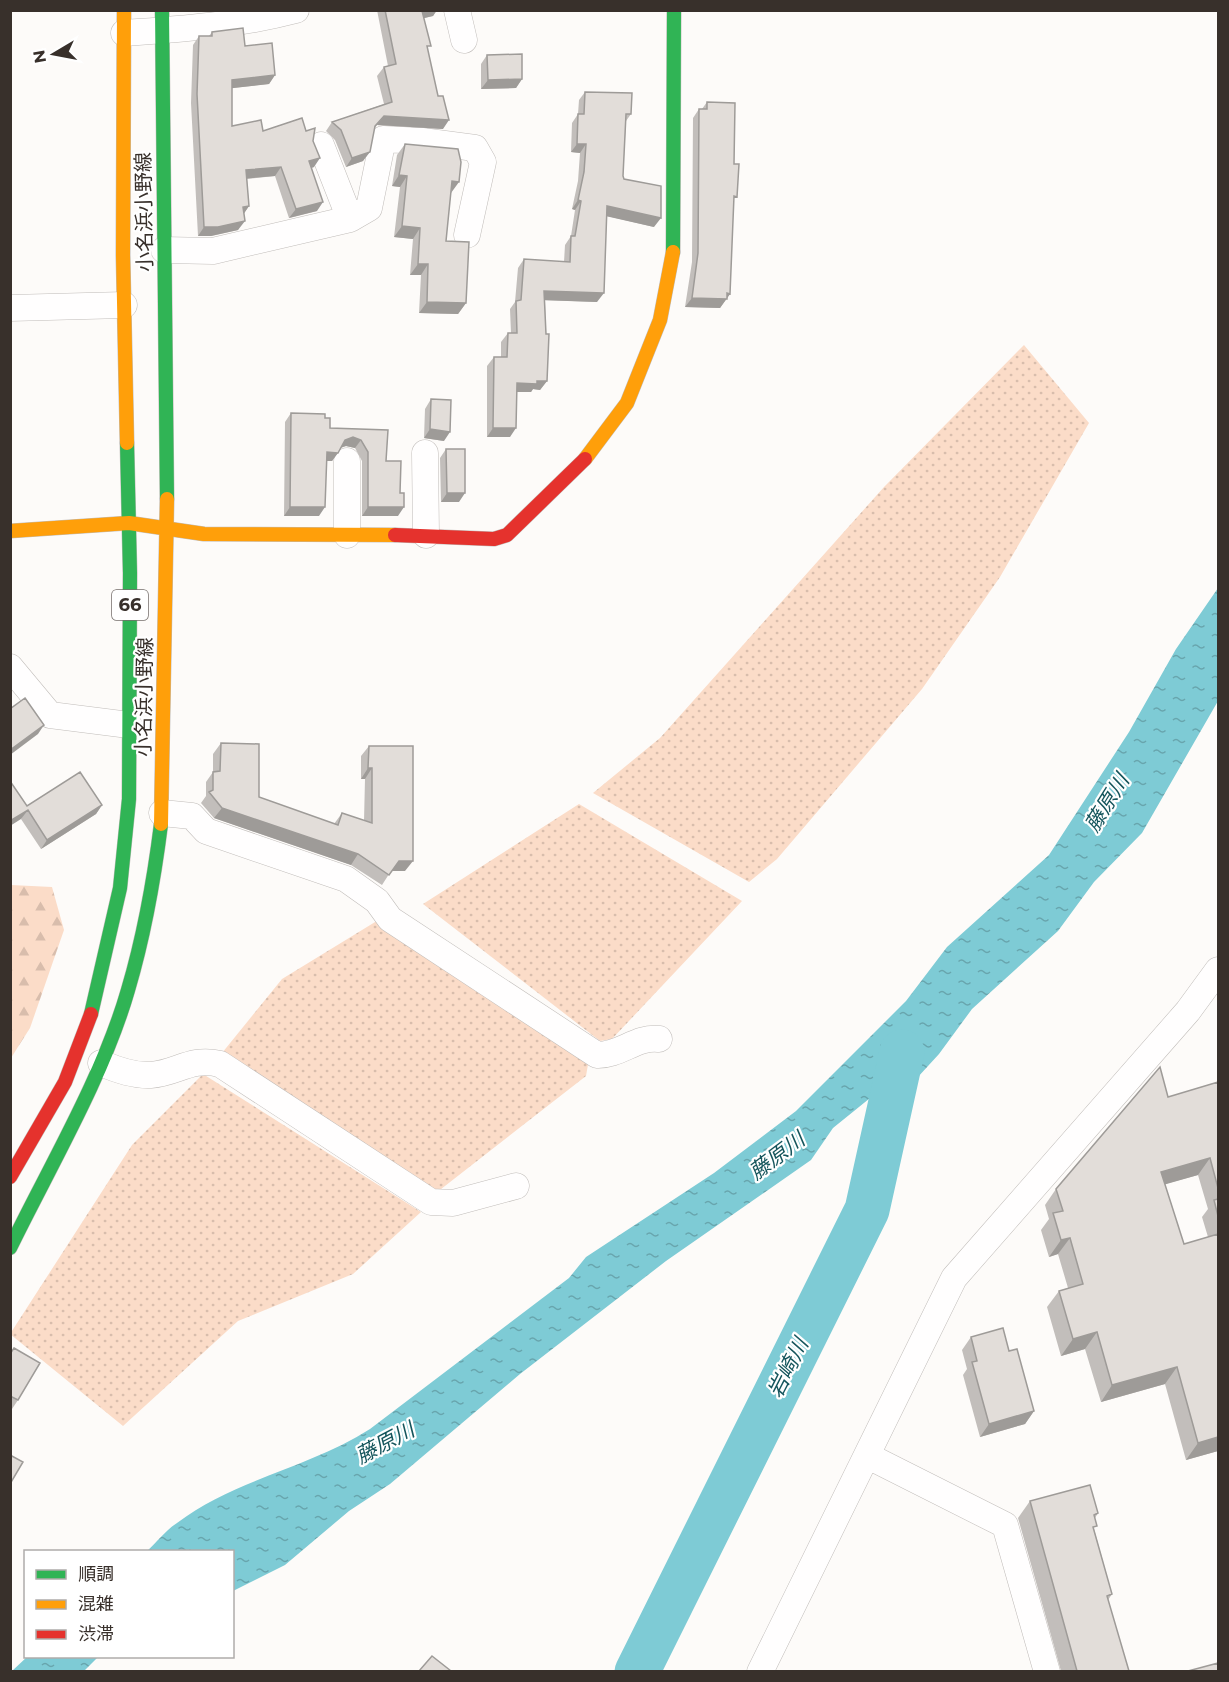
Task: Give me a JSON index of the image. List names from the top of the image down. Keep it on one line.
{"streets":{"main road":["小名浜小野線","66"]},"water":["藤原川","岩崎川"],"legend":["順調","混雑","渋滞"],"north":"left"}
